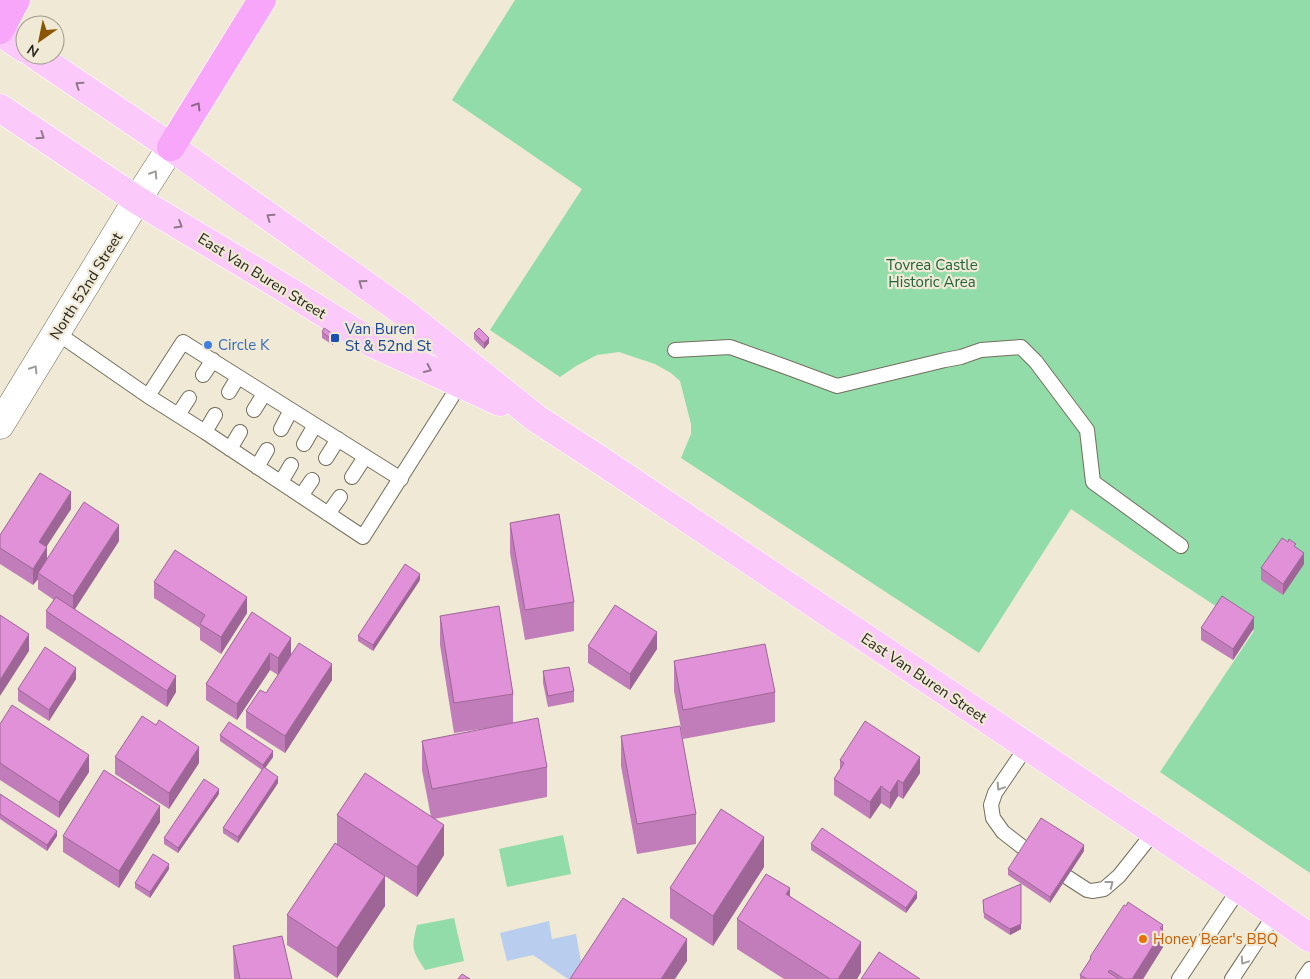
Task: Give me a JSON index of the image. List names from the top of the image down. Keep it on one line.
{"streets":{"main road":["East Van Buren Street","North 52nd Street"]},"crossings":[["East Van Buren Street","North 52nd Street"]],"one_way":["North 52nd Street"],"parks":["Tovrea Castle Historic Area"],"places":{"transit":["Van Buren St & 52nd St"],"other":["Circle K","Honey Bear's BBQ"]},"north":"bottom left"}
